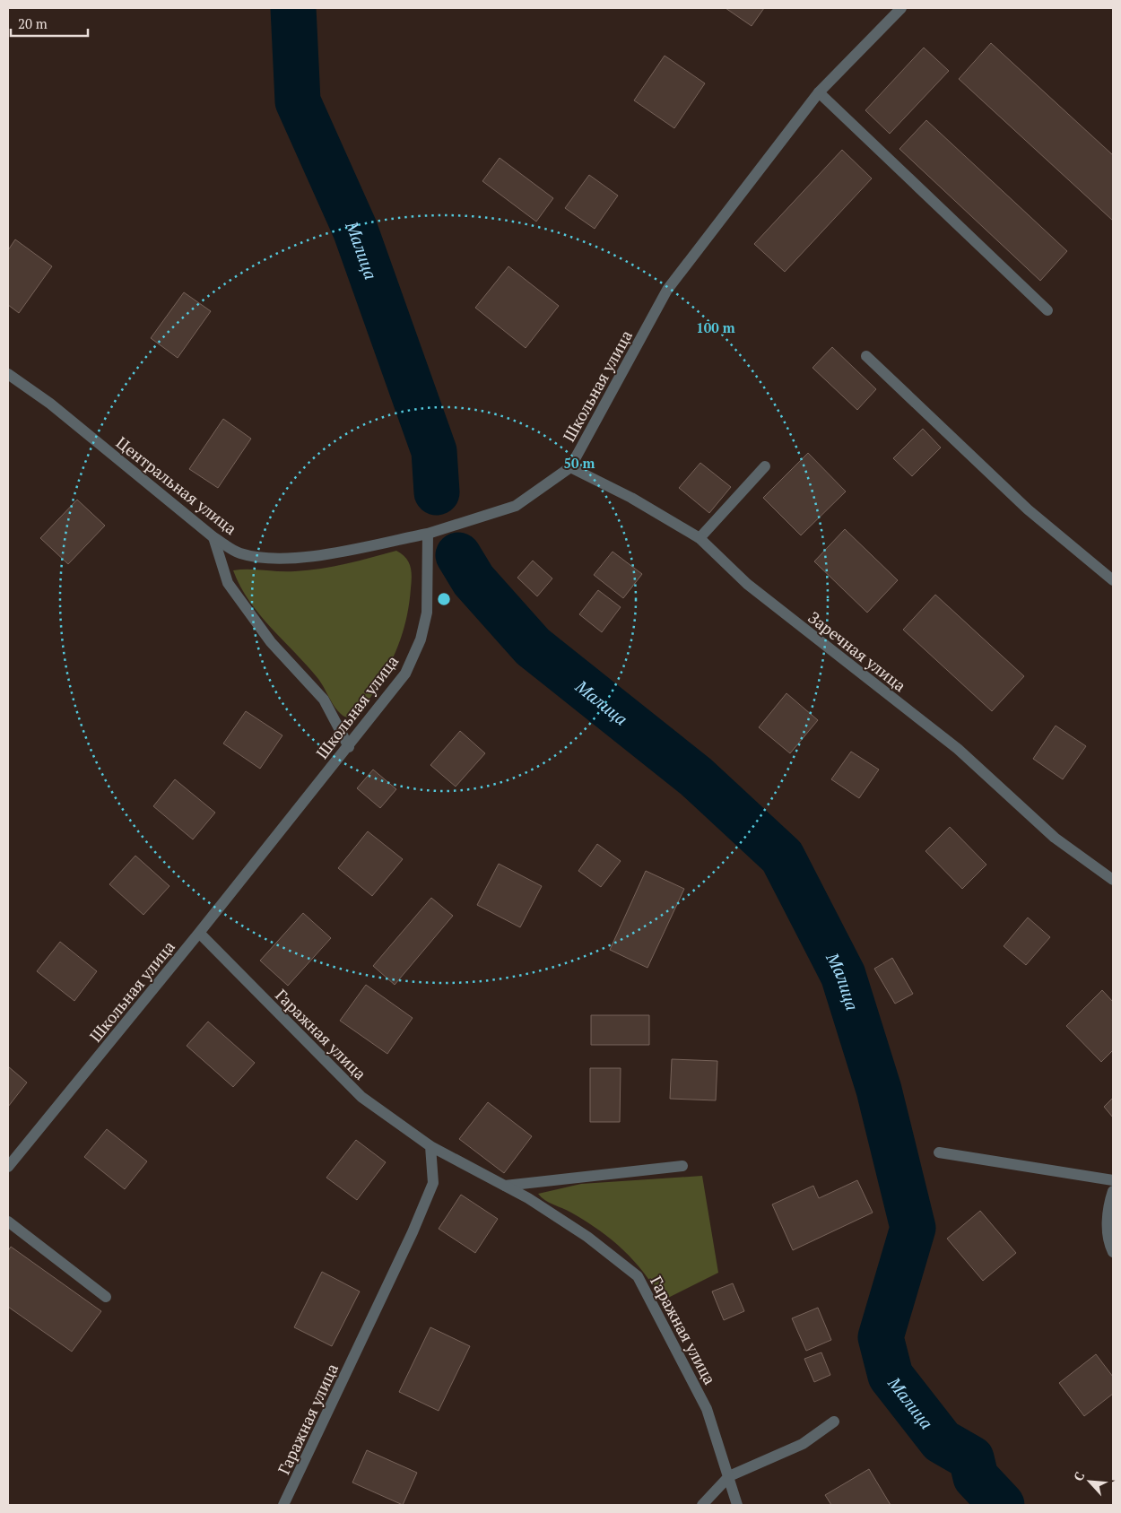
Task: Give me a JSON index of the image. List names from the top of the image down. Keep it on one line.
{"streets":{"street":["Школьная улица","Центральная улица","Заречная улица","Гаражная улица"]},"crossings":[["Школьная улица","Центральная улица"],["Школьная улица","Заречная улица"],["Школьная улица","Гаражная улица"]],"water":["Малица"],"scale_bar":"20 m","north":"top left","rings":["100 m","50 m"]}
